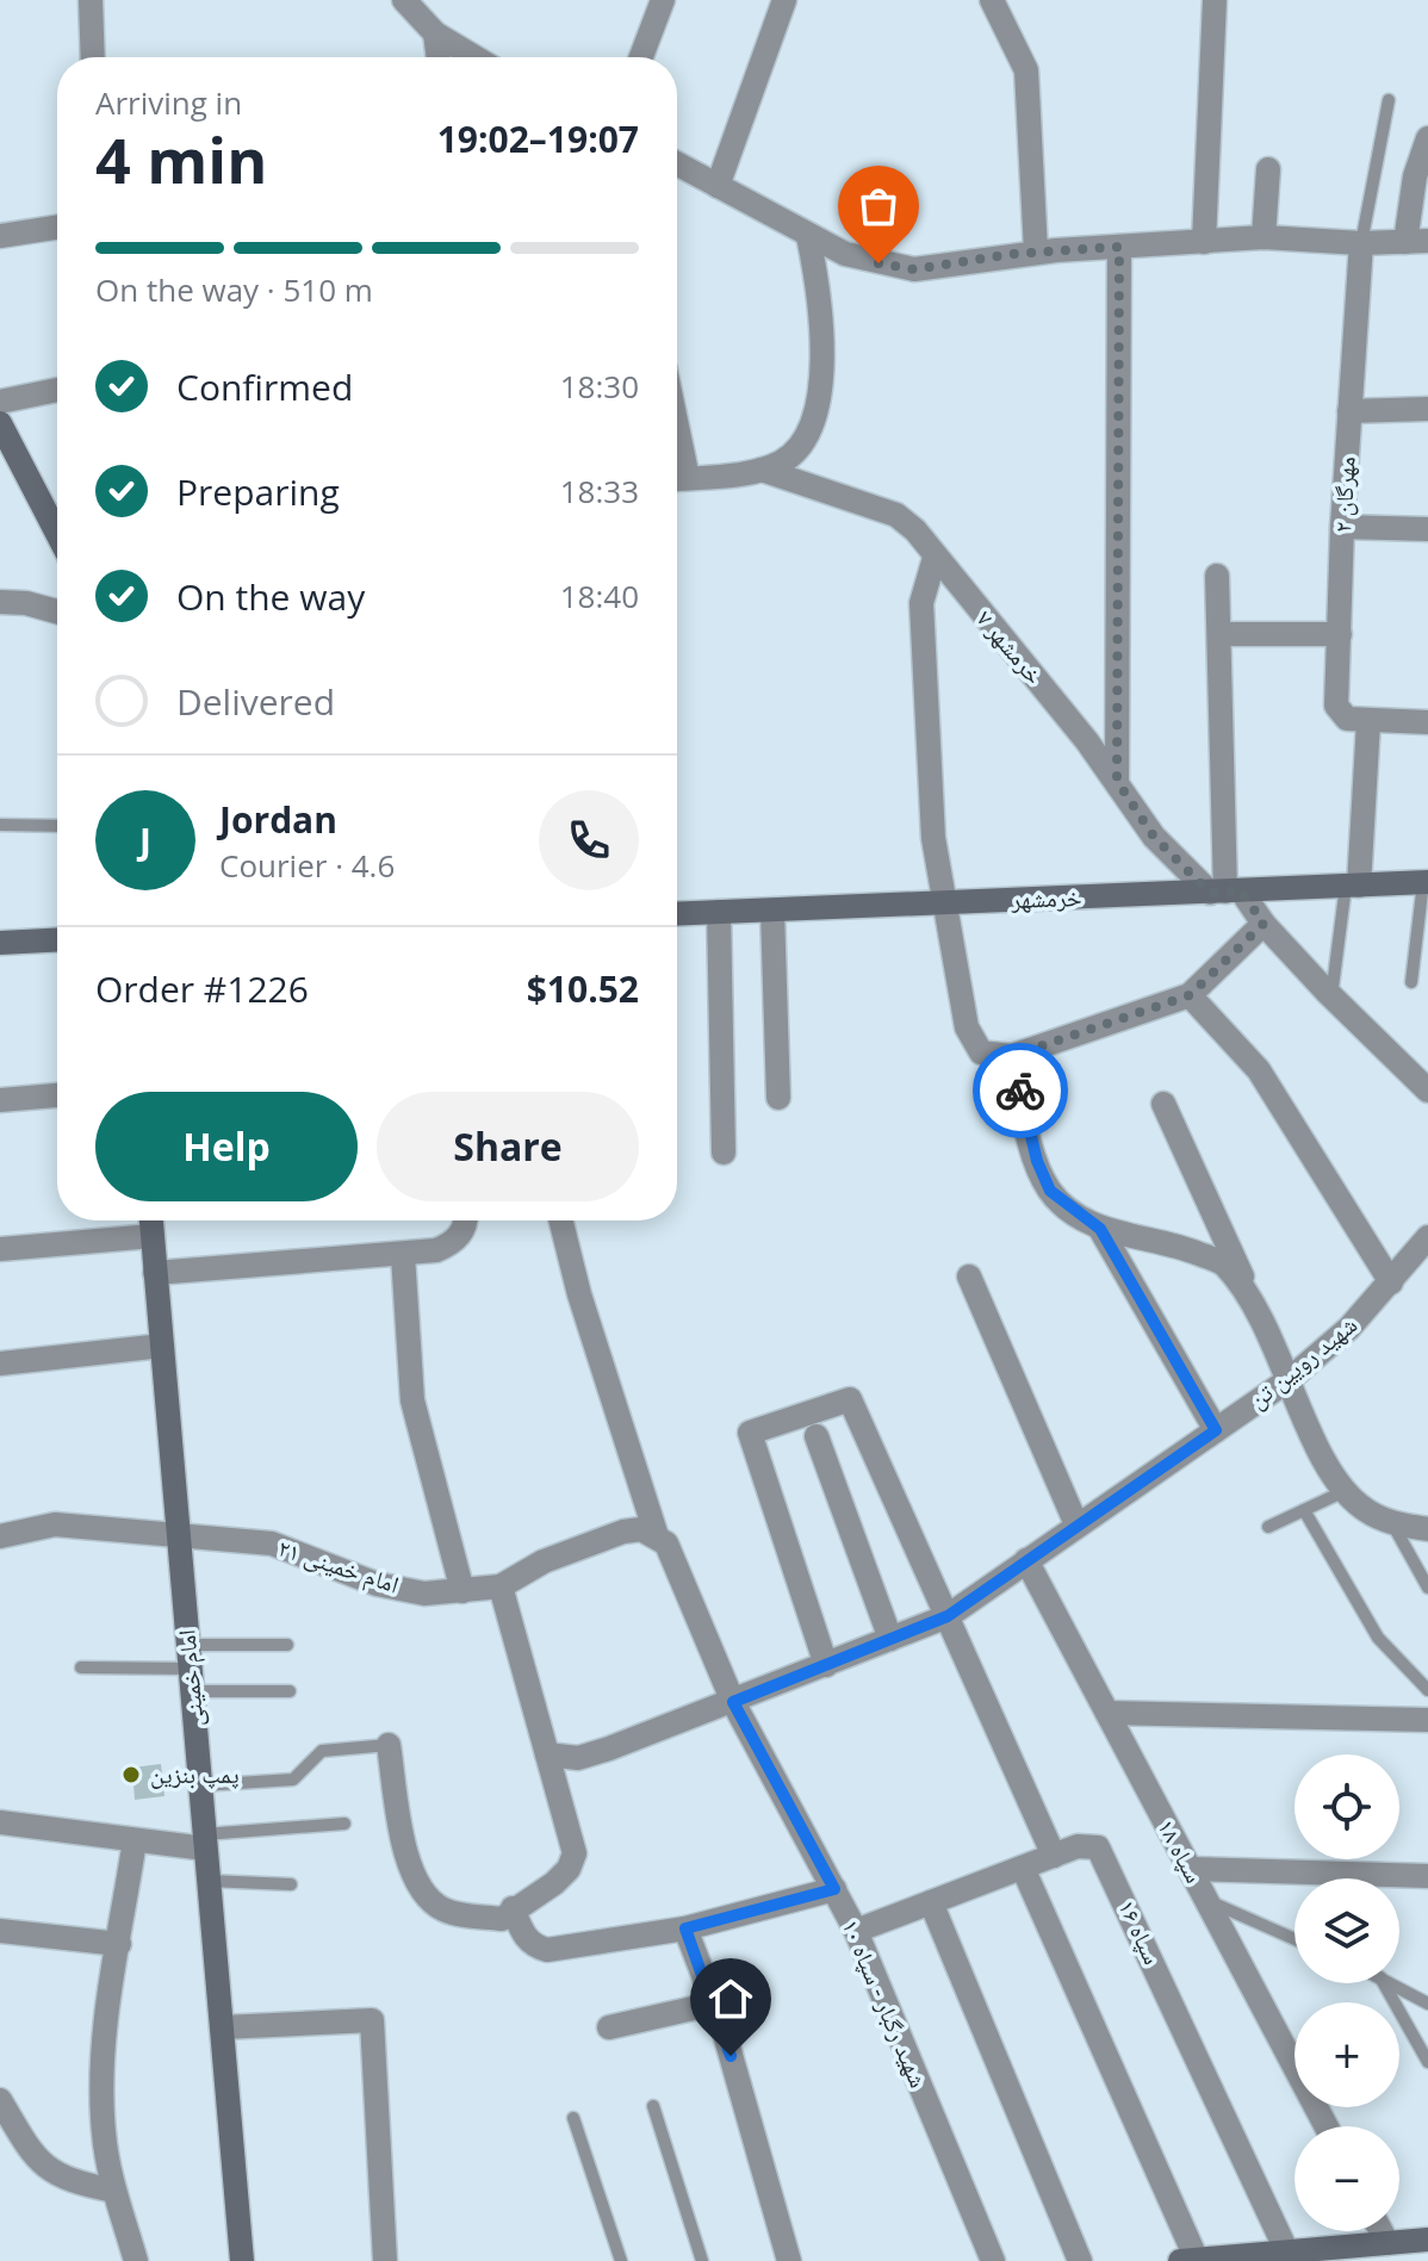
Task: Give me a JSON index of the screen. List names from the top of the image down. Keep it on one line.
{"streets":{"main road":["خرمشهر","امام خمینی"],"street":["مهرگان ۲","خرمشهر ۷","شهید رویین تن","امام خمینی ۲۱","سپاه ۱۸","سپاه ۱۶","شهید رگبار - سپاه ۱۰"]},"crossings":[["خرمشهر ۷","خرمشهر"],["شهید رویین تن","سپاه ۱۸"],["شهید رویین تن","شهید رگبار - سپاه ۱۰"],["امام خمینی ۲۱","امام خمینی"],["امام خمینی ۲۱","شهید رگبار - سپاه ۱۰"],["سپاه ۱۶","شهید رگبار - سپاه ۱۰"]],"places":["پمپ بنزین"],"page":{"heading":["4 min","Arriving in","19:02–19:07"],"panel":["Jordan","Courier · 4.6","Order #1226","$10.52"],"bar":"On the way · 510 m","list":[["Confirmed","18:30"],["Preparing","18:33"],["On the way","18:40"],"Delivered"],"round":"J","buttons":["Help","Share"],"map_buttons":["+","−"]}}
